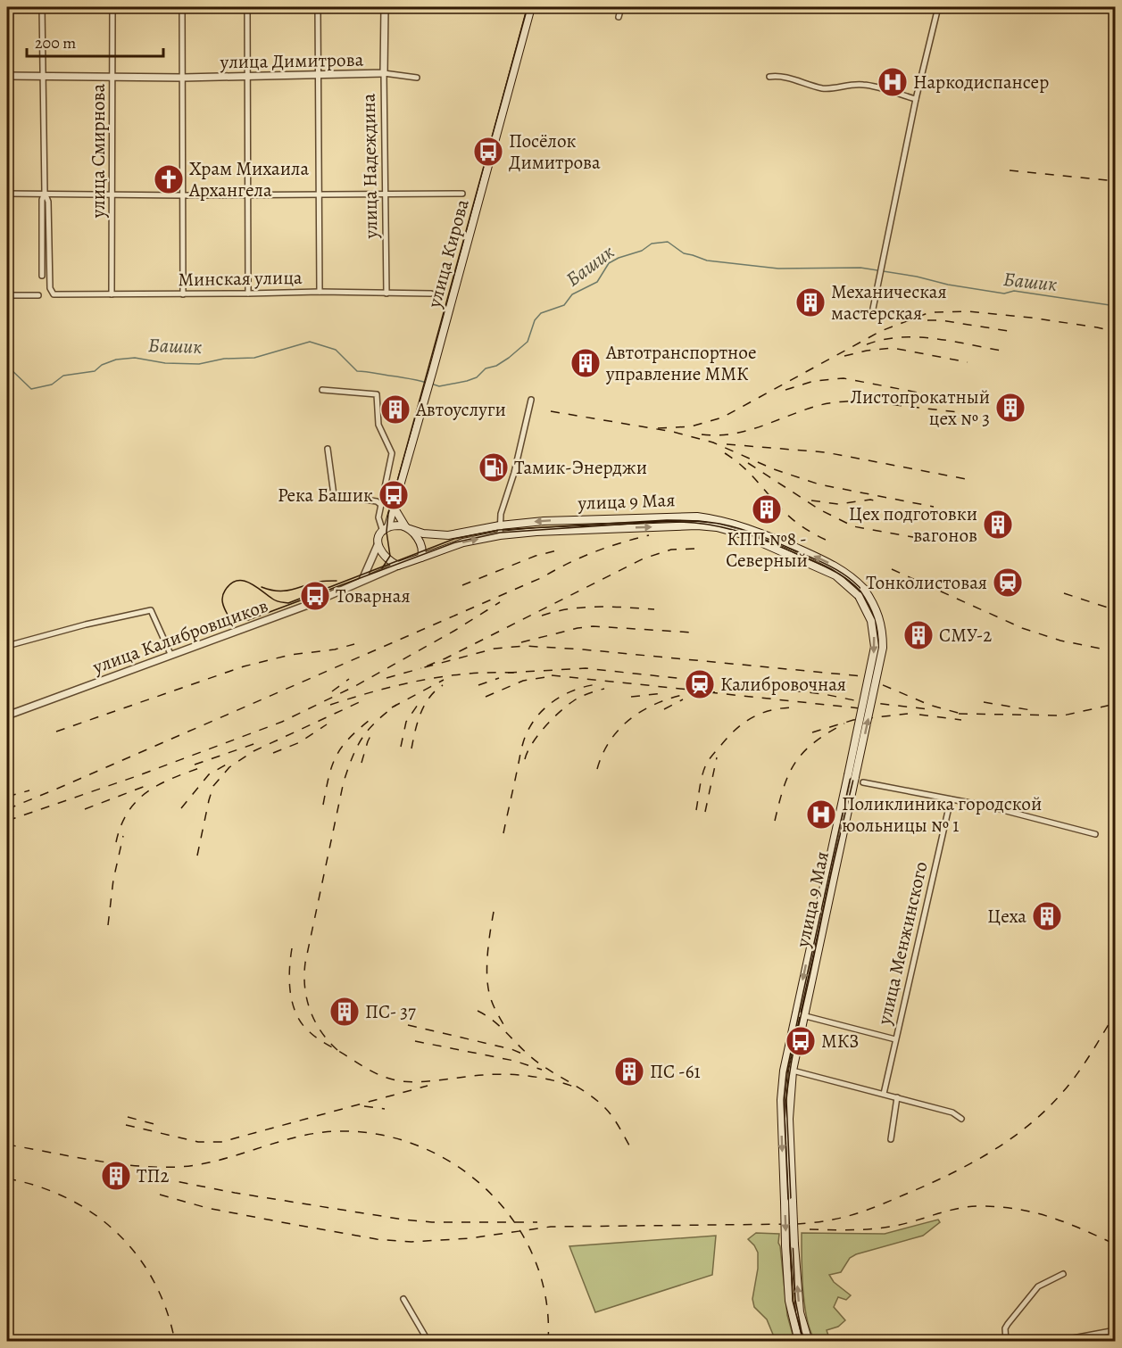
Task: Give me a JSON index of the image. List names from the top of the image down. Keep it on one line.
{"streets":{"main road":["улица Кирова","улица 9 Мая"],"street":["улица Димитрова","улица Смирнова","улица Надеждина","Минская улица","улица Калибровщиков","улица Менжинского"]},"crossings":[["улица Димитрова","улица Смирнова"],["улица Димитрова","улица Надеждина"],["улица Смирнова","Минская улица"],["улица Надеждина","Минская улица"],["улица Кирова","улица 9 Мая"],["улица Кирова","улица Калибровщиков"],["улица 9 Мая","улица Калибровщиков"]],"water":["Башик"],"places":{"hospital":["Наркодиспансер","Поликлиника городской юольницы № 1"],"bus stop":["Посёлок Димитрова","Река Башик","Товарная","МКЗ"],"church":["Храм Михаила Архангела"],"building":["Механическая мастерская","Автотранспортное управление ММК","Листопрокатный цех № 3","Автоуслуги","КПП №8 - Северный","Цех подготовки вагонов","СМУ-2","Цеха","ПС- 37","ПС -61","ТП2"],"fuel station":["Тамик-Энерджи"],"station":["Тонколистовая","Калибровочная"]},"scale_bar":"200 m"}
